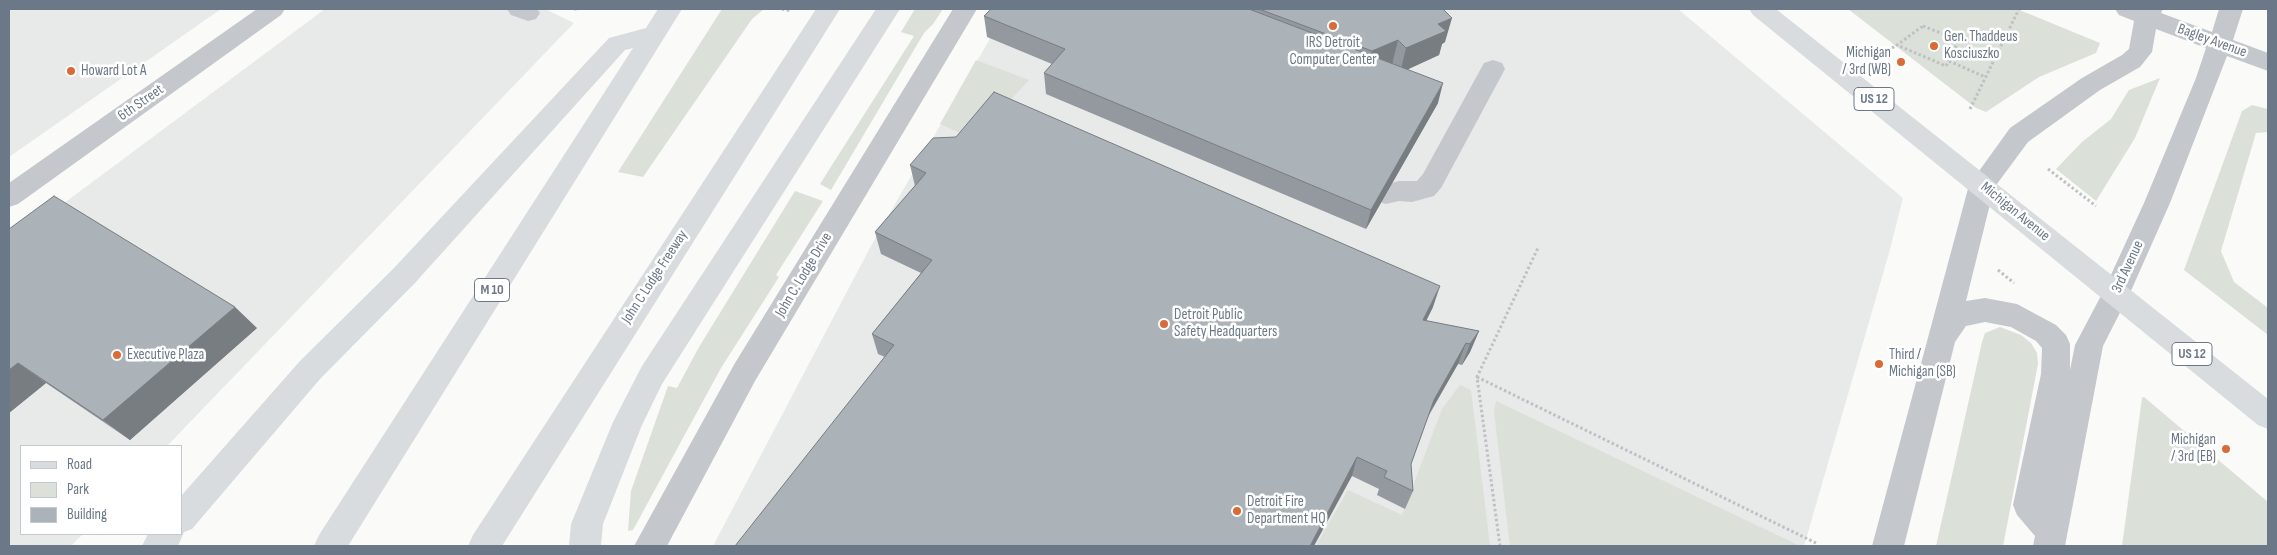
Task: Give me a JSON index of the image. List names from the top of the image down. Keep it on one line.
{"streets":{"main road":["US 12","Michigan Avenue","John C Lodge Freeway","M 10"],"street":["Bagley Avenue","6th Street","3rd Avenue","John C. Lodge Drive"]},"crossings":[["Bagley Avenue","3rd Avenue"],["Michigan Avenue","3rd Avenue"]],"places":["IRS Detroit Computer Center","Gen. Thaddeus Kosciuszko","Michigan / 3rd (WB)","Howard Lot A","Detroit Public Safety Headquarters","Executive Plaza","Third / Michigan (SB)","Michigan / 3rd (EB)","Detroit Fire Department HQ"],"legend":["Road","Park","Building"]}
